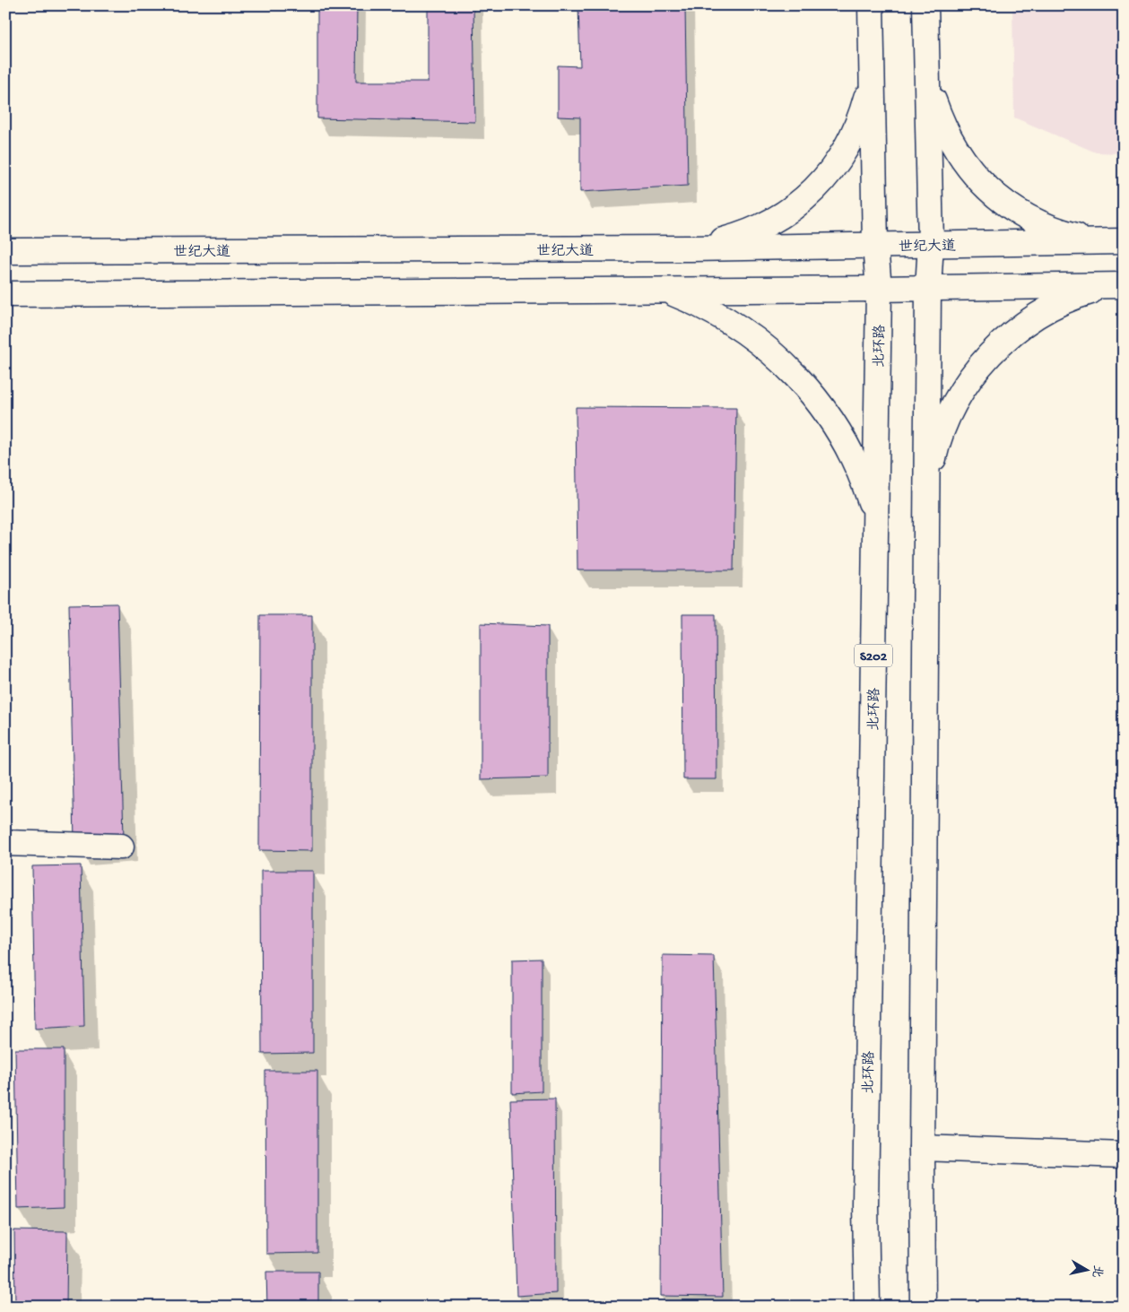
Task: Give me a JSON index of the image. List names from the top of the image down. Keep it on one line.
{"streets":{"main road":["世纪大道","北环路","S202"]},"crossings":[["世纪大道","北环路"]],"north":"right"}
